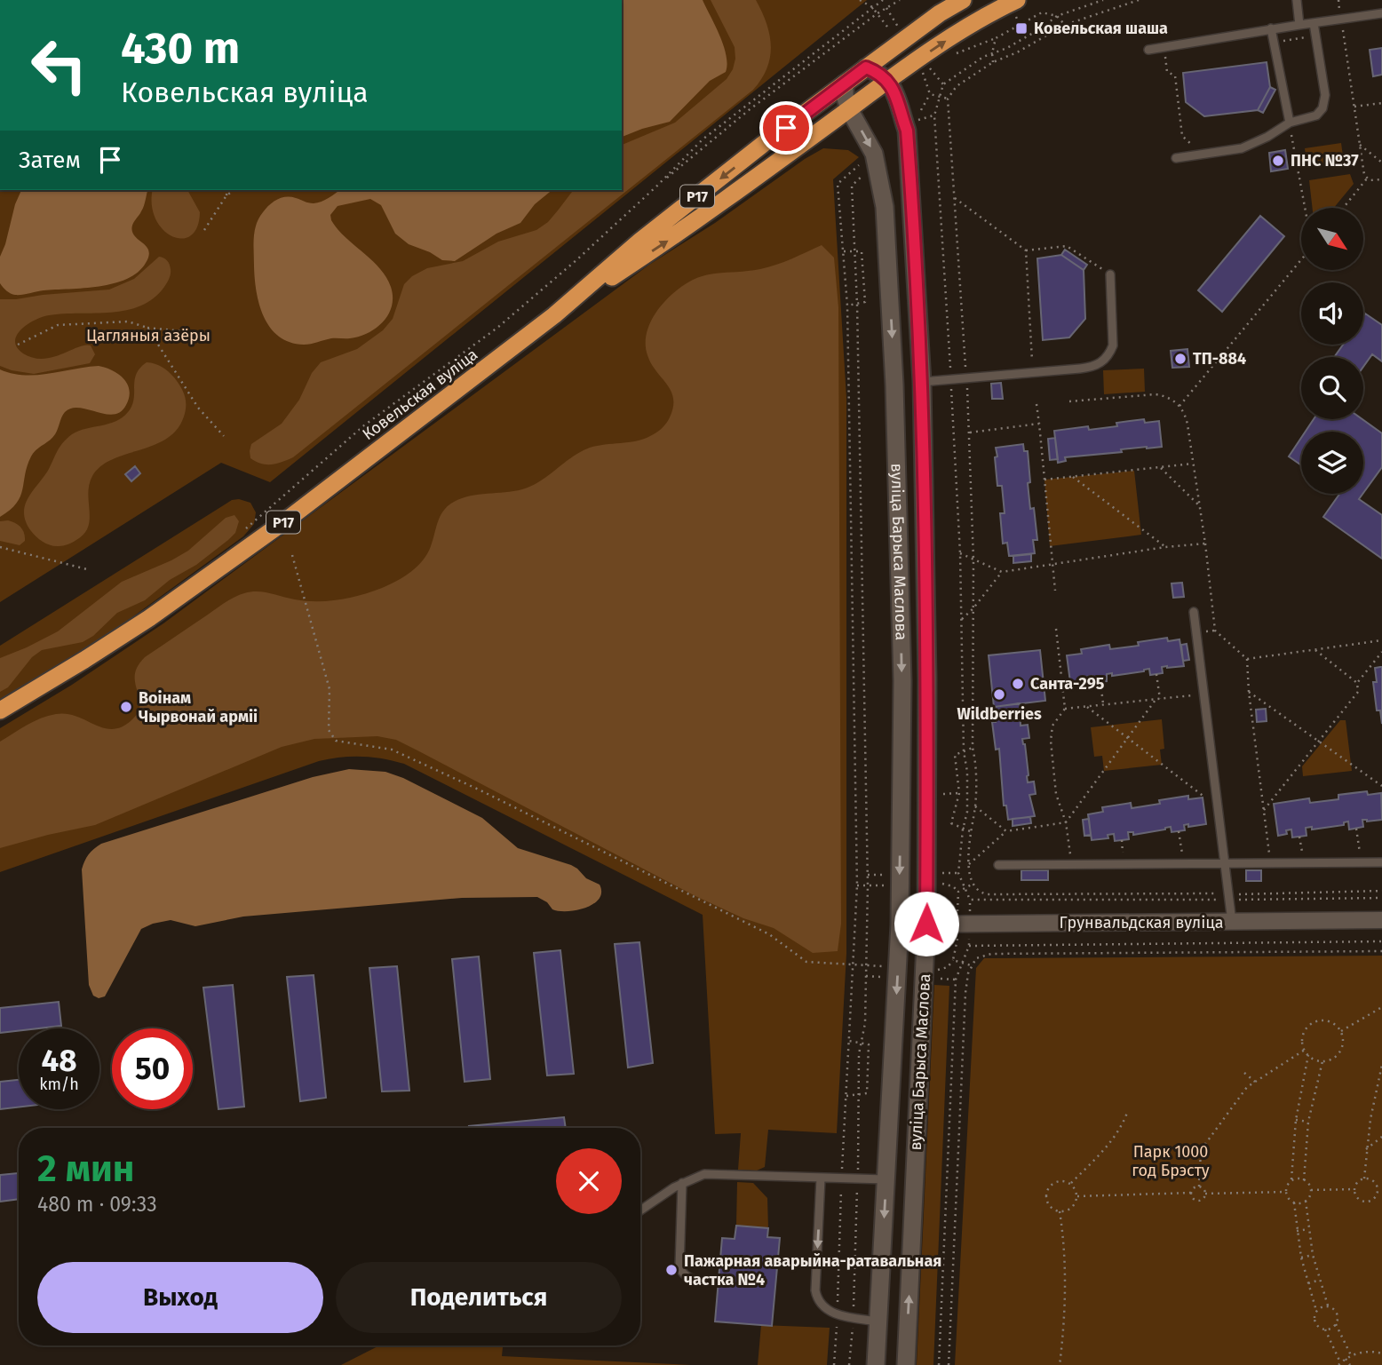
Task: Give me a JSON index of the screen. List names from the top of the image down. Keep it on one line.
{"streets":{"highway":["Р17","Ковельская вуліца"],"main road":["вуліца Барыса Маслова"],"street":["Грунвальдская вуліца"]},"crossings":[["Р17","Ковельская вуліца"],["Р17","вуліца Барыса Маслова"],["Ковельская вуліца","вуліца Барыса Маслова"],["вуліца Барыса Маслова","Грунвальдская вуліца"]],"parks":["Цагляныя азёры","Парк 1000 год Брэсту"],"places":{"transit":["Ковельская шаша"],"other":["ПНС №37","ТП-884","Санта-295","Wildberries","Воінам Чырвонай арміі","Пажарная аварыйна-ратавальная частка №4"]},"north":"bottom right","page":{"turn":["430 m","Ковельская вуліца"],"then":"Затем","speed":"48 km/h","limit":"50","heading":["2 мин","480 m · 09:33"],"buttons":["Выход","Поделиться"]}}
